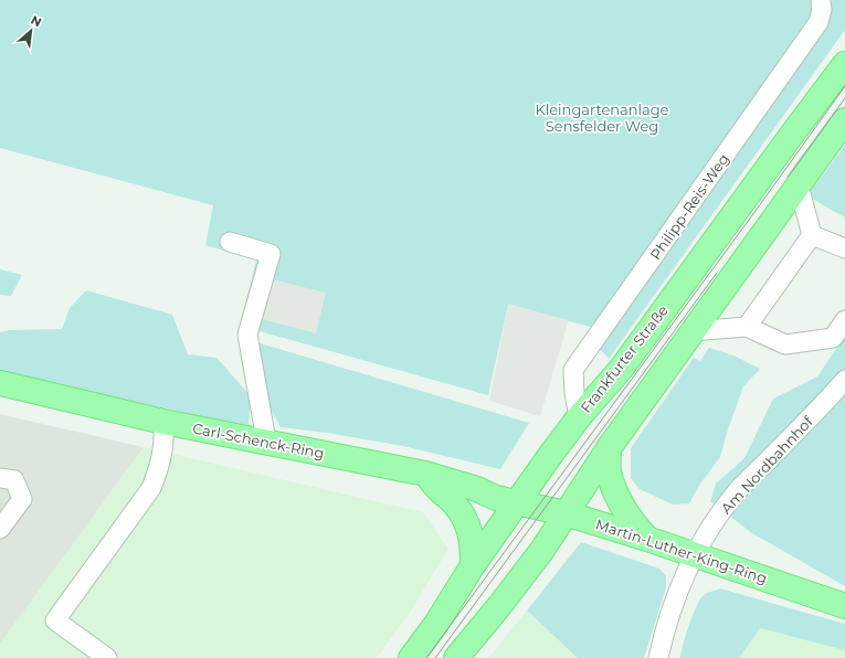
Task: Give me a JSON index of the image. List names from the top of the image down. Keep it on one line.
{"streets":{"main road":["Frankfurter Straße","Carl-Schenck-Ring","Martin-Luther-King-Ring"],"street":["Philipp-Reis-Weg","Am Nordbahnhof"]},"crossings":[["Philipp-Reis-Weg","Frankfurter Straße"],["Frankfurter Straße","Carl-Schenck-Ring"],["Frankfurter Straße","Martin-Luther-King-Ring"],["Carl-Schenck-Ring","Martin-Luther-King-Ring"],["Am Nordbahnhof","Martin-Luther-King-Ring"]],"parks":["Kleingartenanlage Sensfelder Weg"],"north":"top right"}
